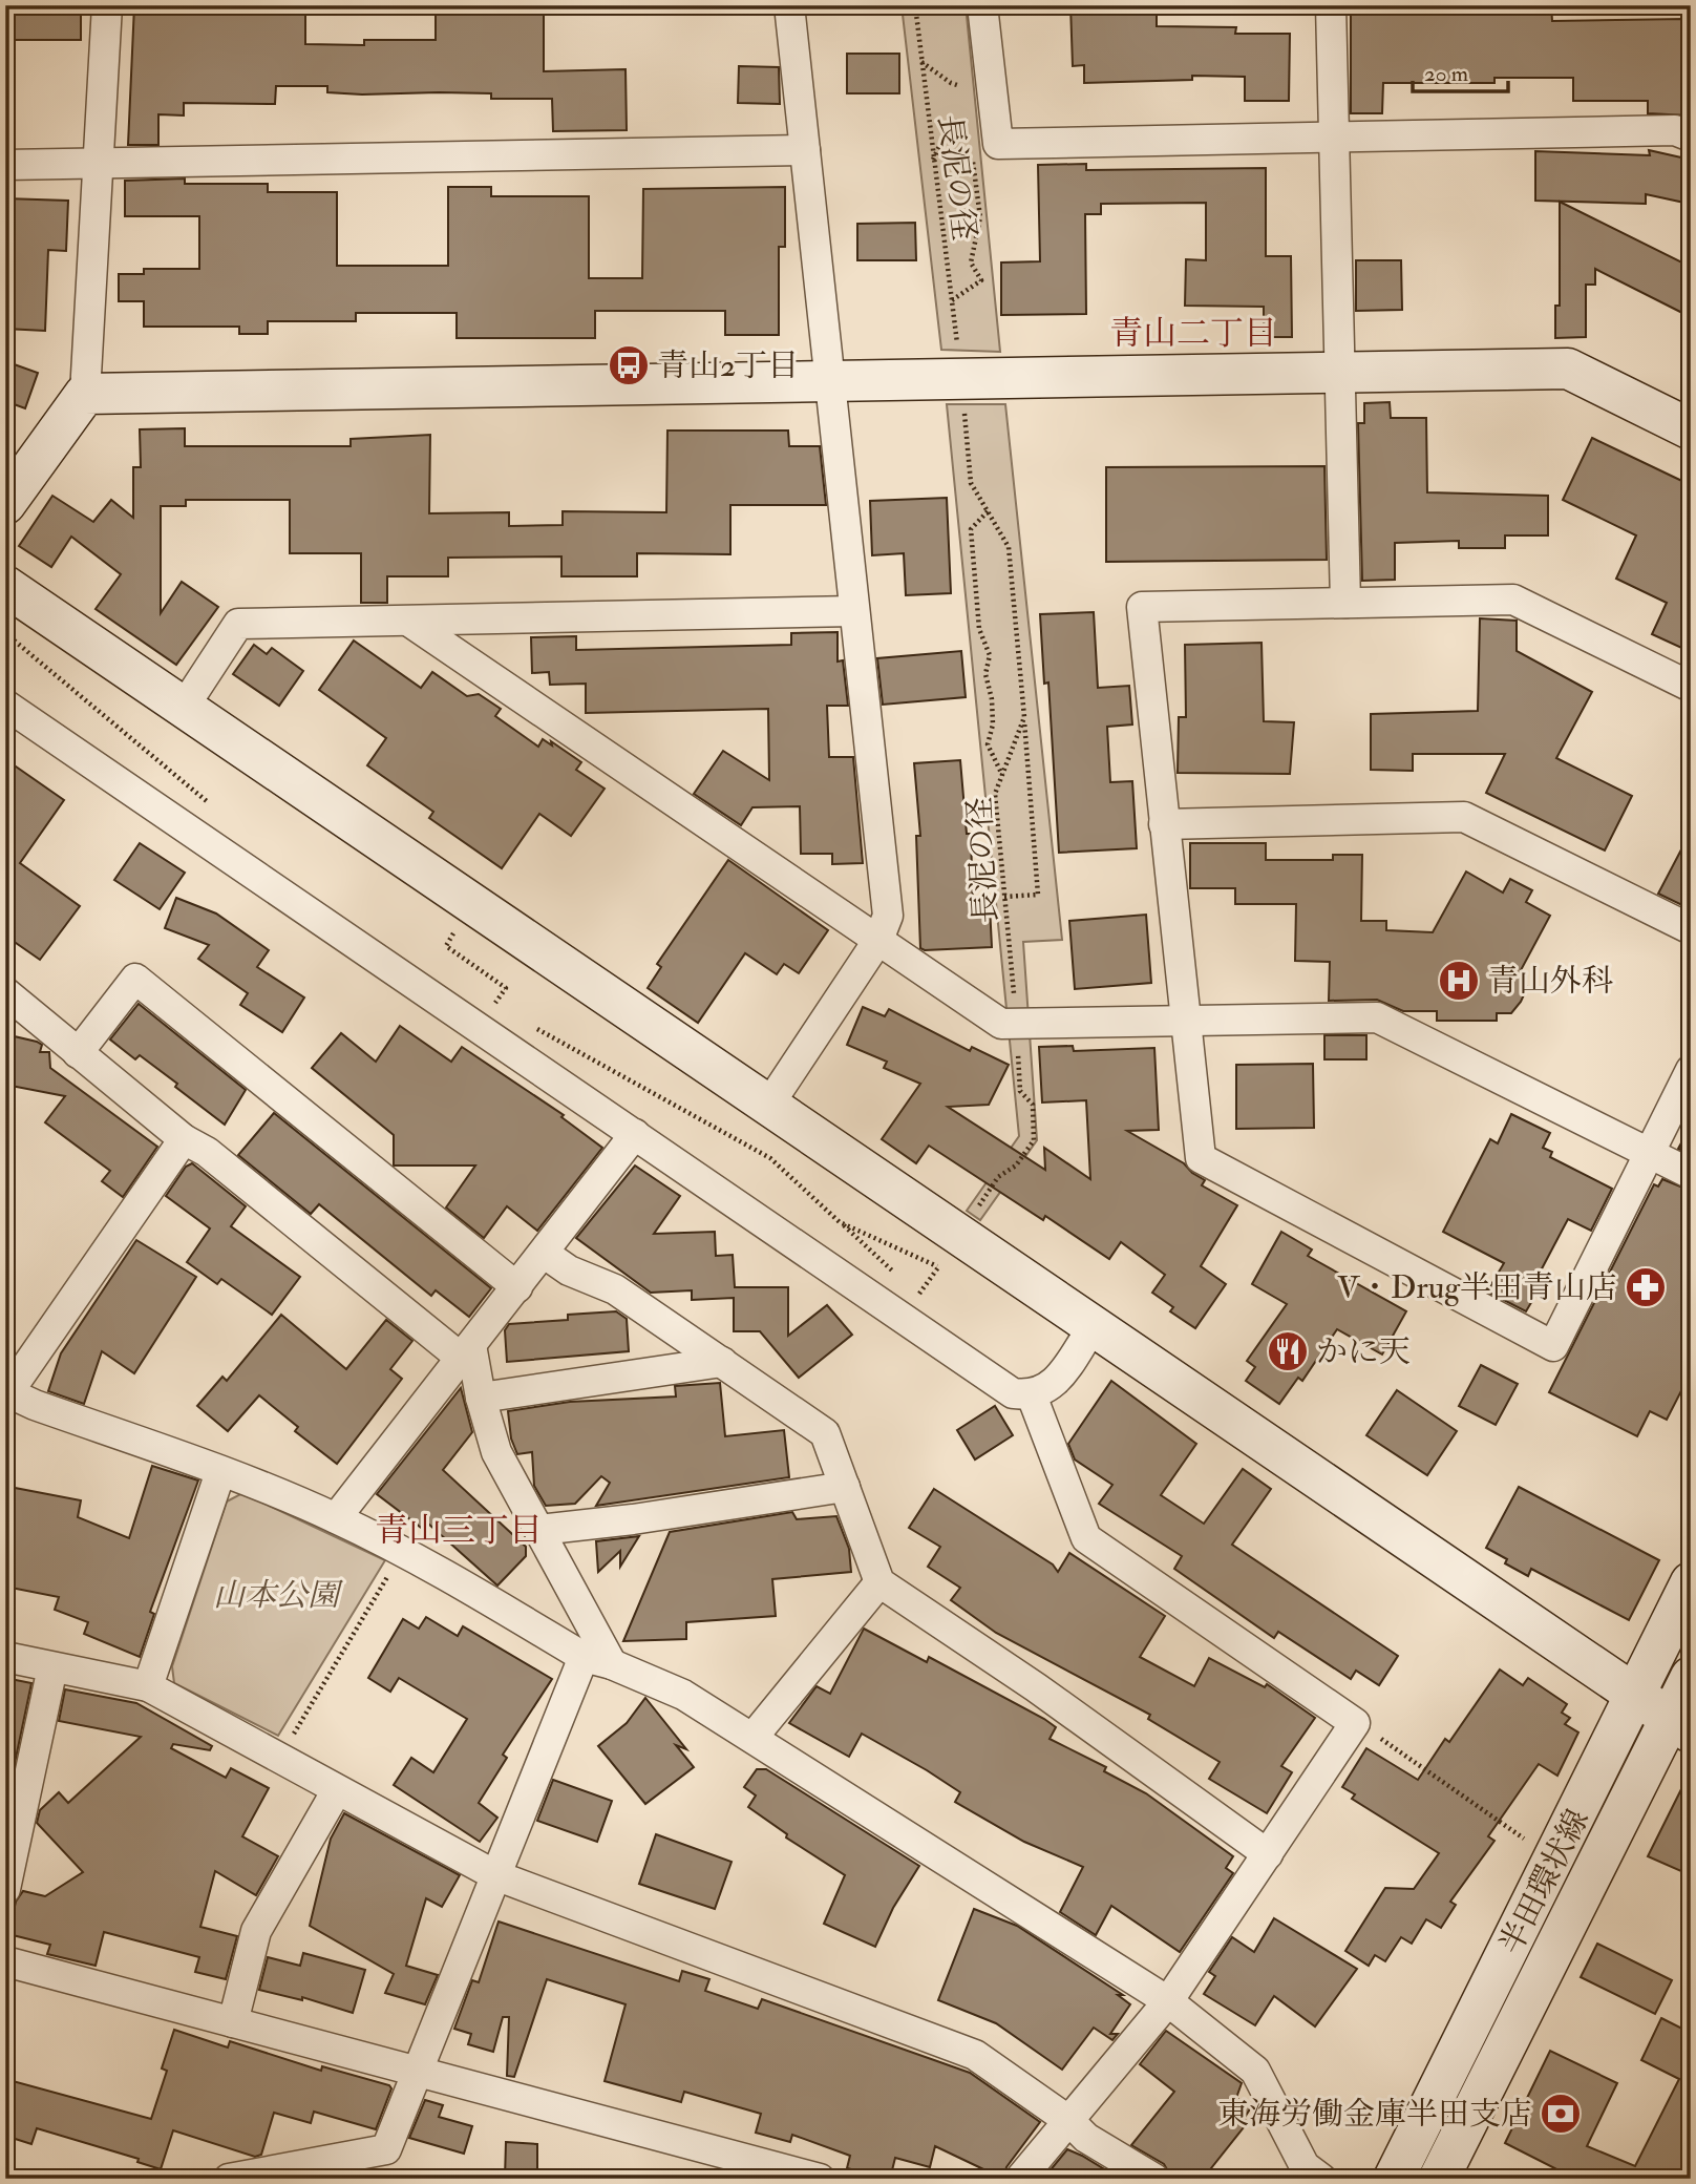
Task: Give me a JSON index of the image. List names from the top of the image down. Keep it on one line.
{"streets":{"street":["半田環状線"],"path":["長泥の径"]},"districts":["青山二丁目","青山三丁目"],"parks":["山本公園"],"places":{"bus stop":["青山2丁目"],"hospital":["青山外科"],"pharmacy":["V・Drug半田青山店"],"restaurant":["かに天"],"bank":["東海労働金庫半田支店"]},"scale_bar":"20 m"}
